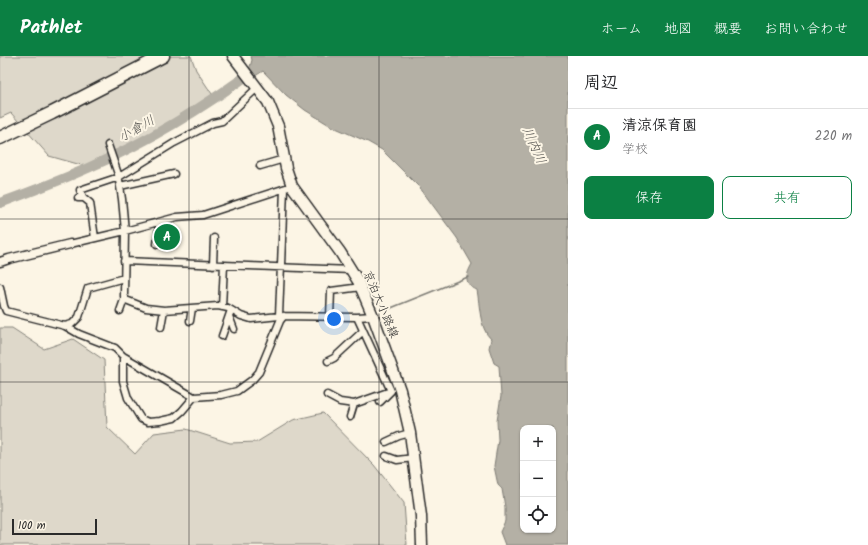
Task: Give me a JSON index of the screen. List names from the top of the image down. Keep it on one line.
{"streets":{"main road":["京泊大小路線"]},"water":["小倉川","川内川"],"scale_bar":"100 m","page":{"header":"Pathlet","nav":["ホーム","地図","概要","お問い合わせ"],"heading":"周辺","list":[{"mark":"A","name":"清涼保育園","note":"学校","value":"220 m"}],"buttons":["保存","共有"],"pins":"A","map_buttons":["+","−"],"scale":"100 m"}}
